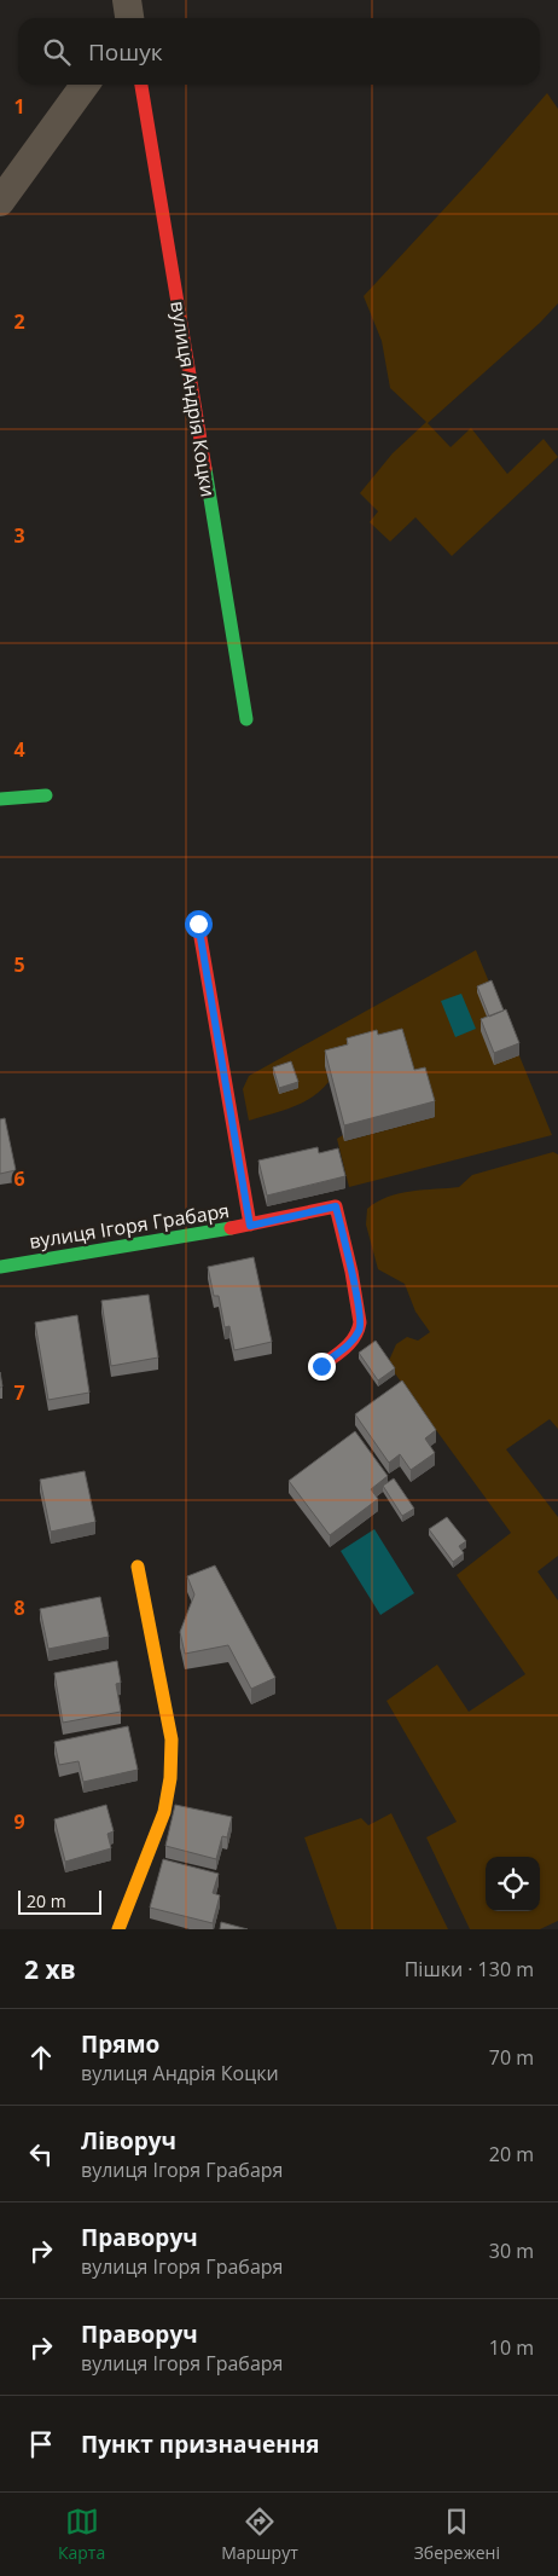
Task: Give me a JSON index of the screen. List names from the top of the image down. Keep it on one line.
{"streets":{"street":["вулиця Андрія Коцки","вулиця Ігоря Грабаря"]},"scale_bar":"20 m","page":{"search":"Пошук","scale":"20 m","heading":["2 хв","Пішки · 130 m"],"list":[["Прямо","вулиця Андрія Коцки","70 m"],["Ліворуч","вулиця Ігоря Грабаря","20 m"],["Праворуч","вулиця Ігоря Грабаря","30 m"],["Праворуч","вулиця Ігоря Грабаря","10 m"],"Пункт призначення"],"nav":["Карта","Маршрут","Збережені"]},"grid":{"rows":["1","2","3","4","5","6","7","8","9"]}}
